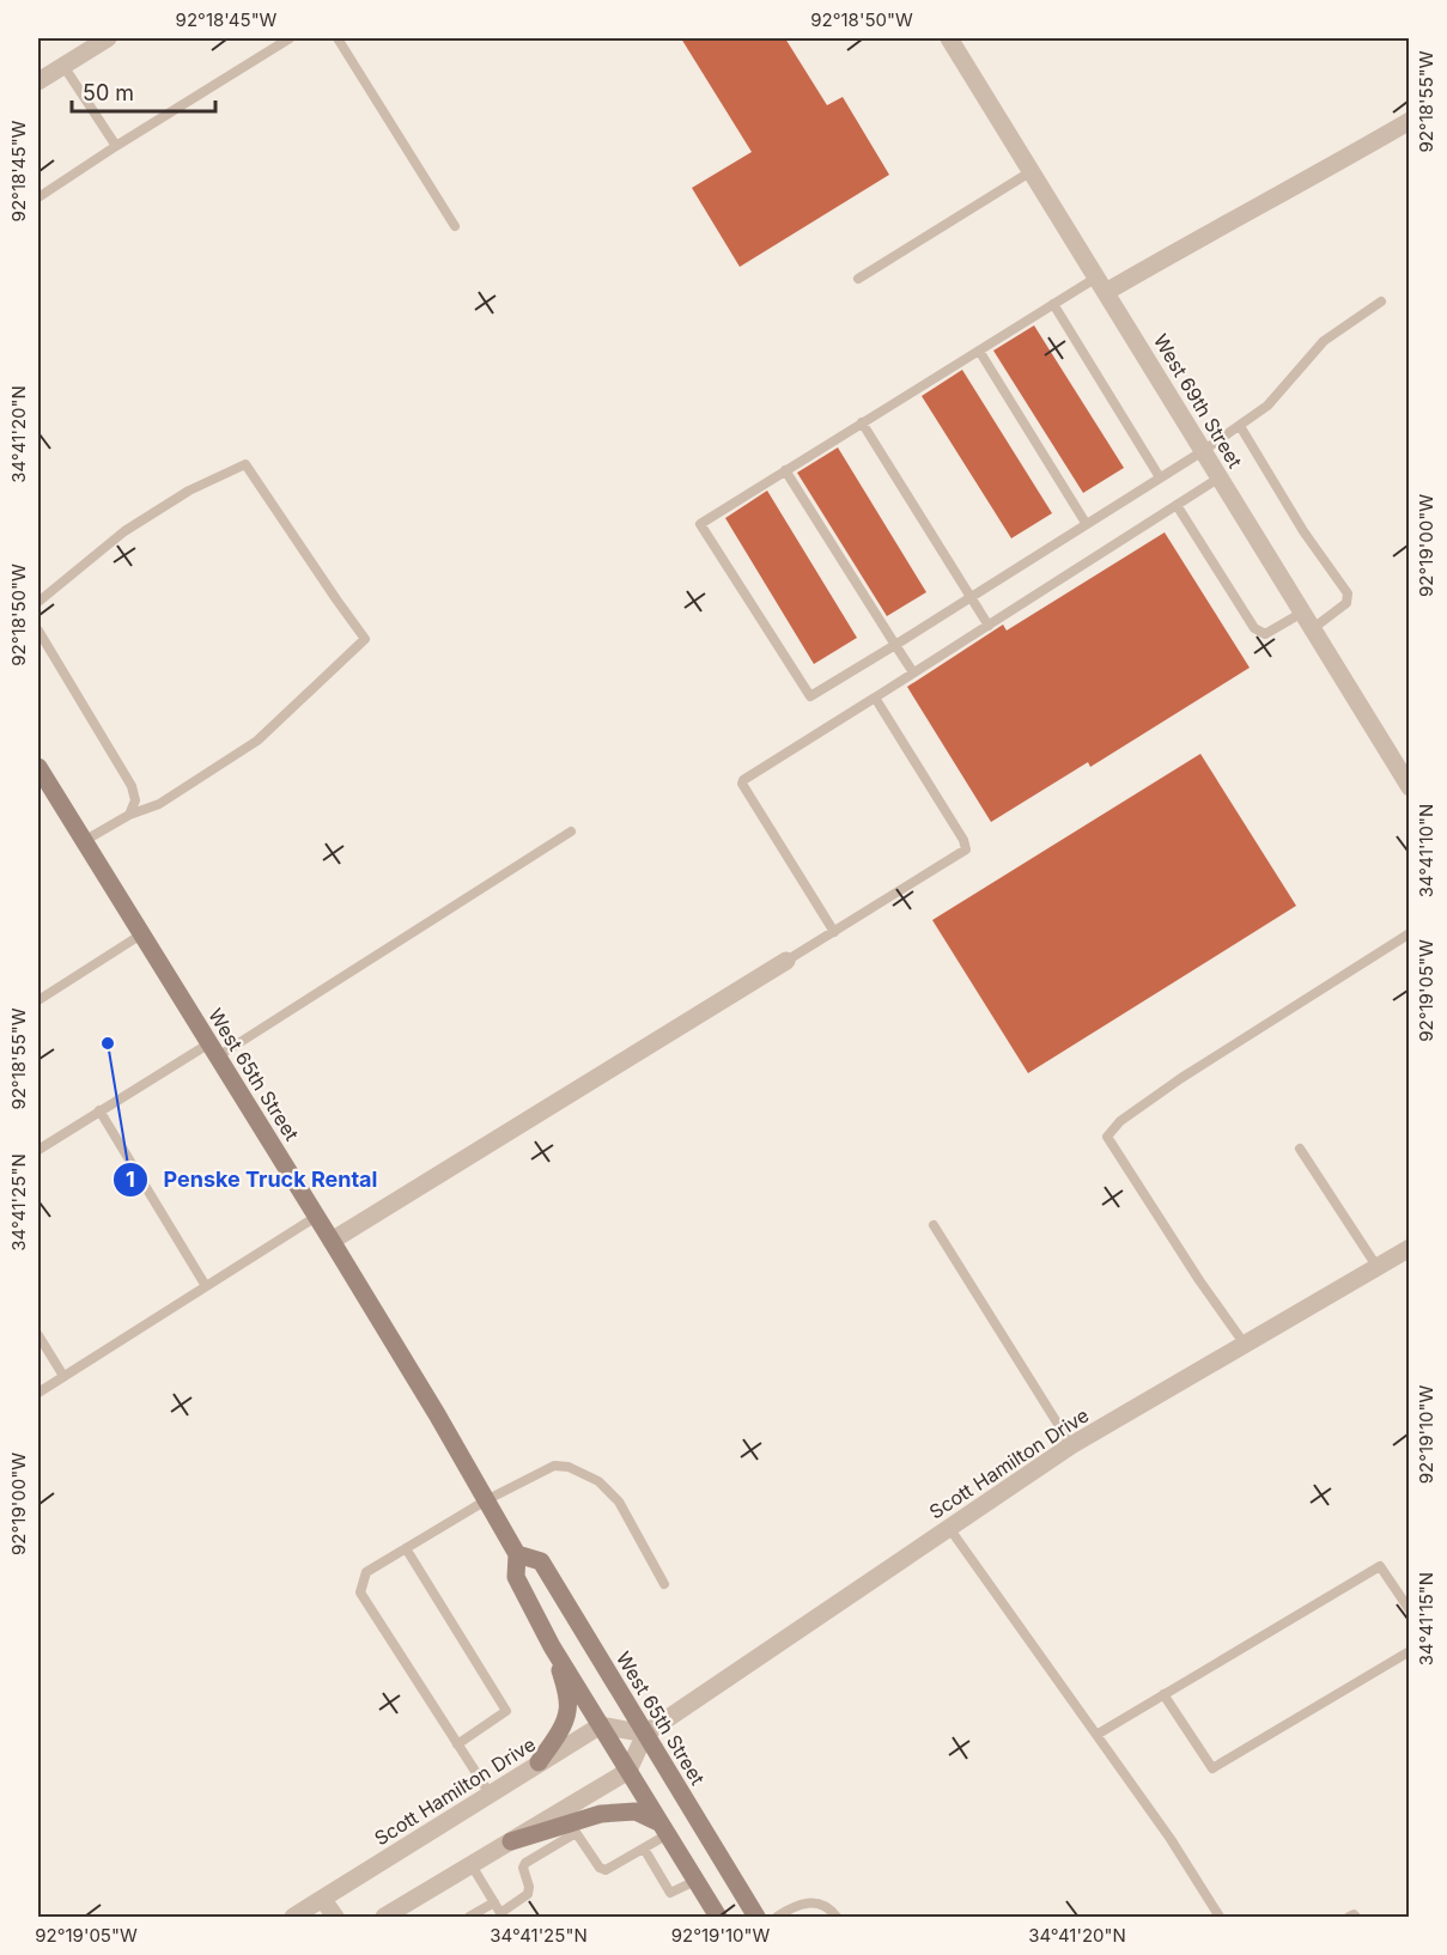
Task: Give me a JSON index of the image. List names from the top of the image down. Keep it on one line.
{"streets":{"main road":["West 65th Street"],"street":["West 69th Street","Scott Hamilton Drive"]},"crossings":[["West 65th Street","Scott Hamilton Drive"]],"places":["Penske Truck Rental"],"scale_bar":"50 m","coordinates":["92°18'45\"W","92°18'50\"W","92°18'55\"W","34°41'20\"N","92°19'00\"W","34°41'10\"N","92°19'05\"W","34°41'25\"N","92°19'10\"W","34°41'15\"N"]}
